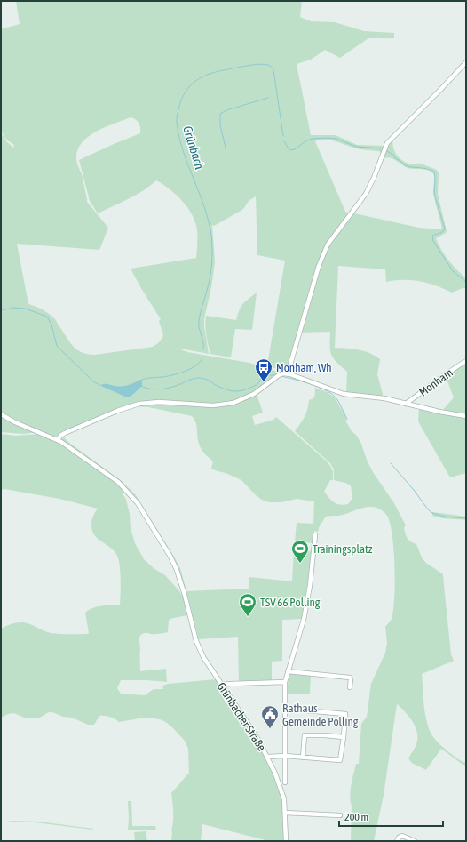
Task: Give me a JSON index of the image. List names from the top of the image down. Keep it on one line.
{"streets":{"street":["Monham","Grünbacher Straße"]},"water":["Grünbach"],"places":{"bus stop":["Monham, Wh"],"sports":["Trainingsplatz","TSV 66 Polling"],"public building":["Rathaus Gemeinde Polling"]},"scale_bar":"200 m"}
